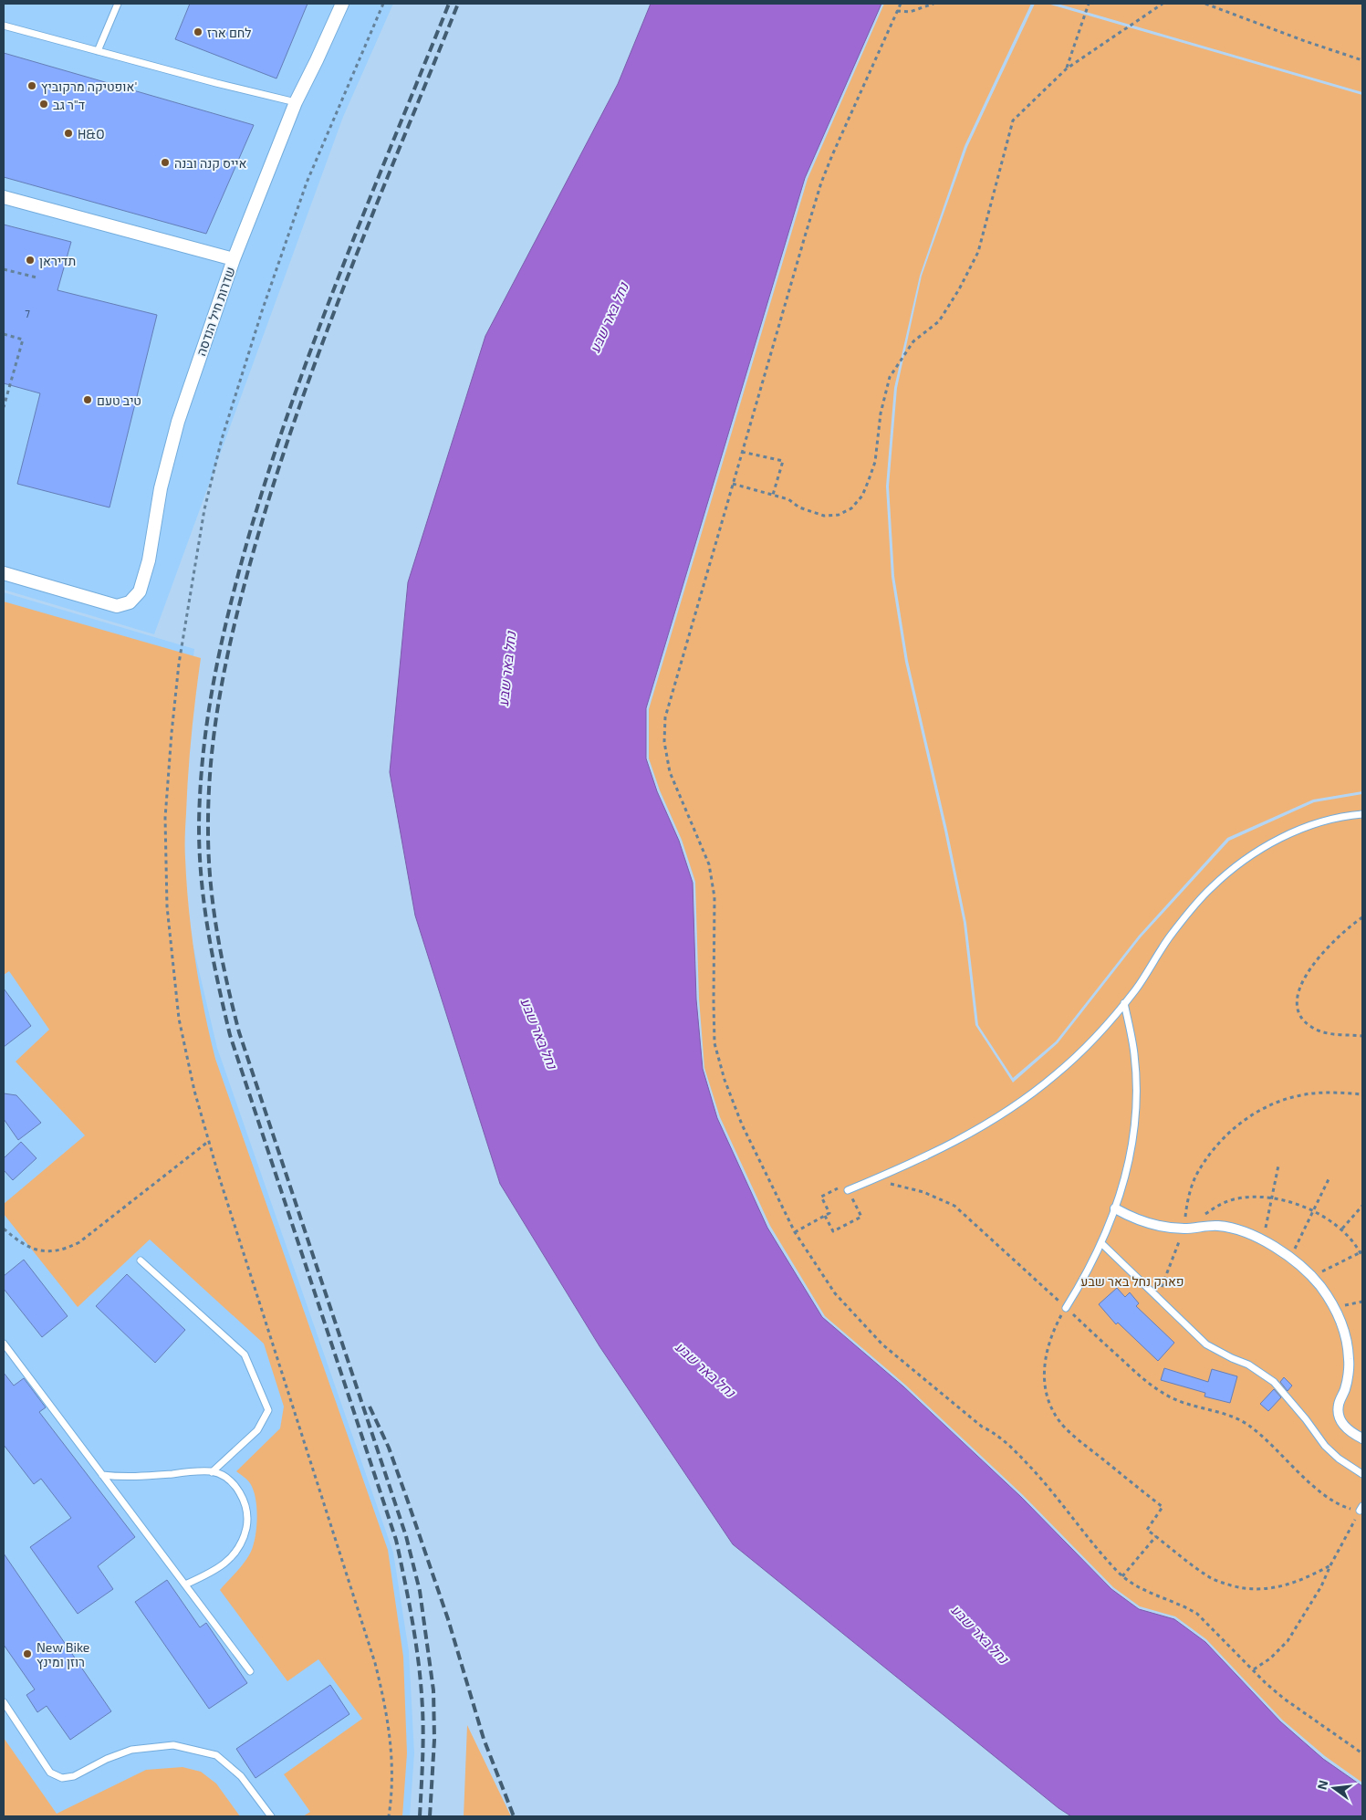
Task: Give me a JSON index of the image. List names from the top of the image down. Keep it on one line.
{"streets":{"street":["שדרות חיל הנדסה"]},"water":["נחל באר שבע"],"parks":["פארק נחל באר שבע"],"places":["לחם ארז","אופטיקה מרקוביץ'","ד\"ר גב","H&O","אייס קנה ובנה","תדיראן","טיב טעם","New Bike רוזן ומינץ"],"house_numbers":["7"],"north":"left"}
